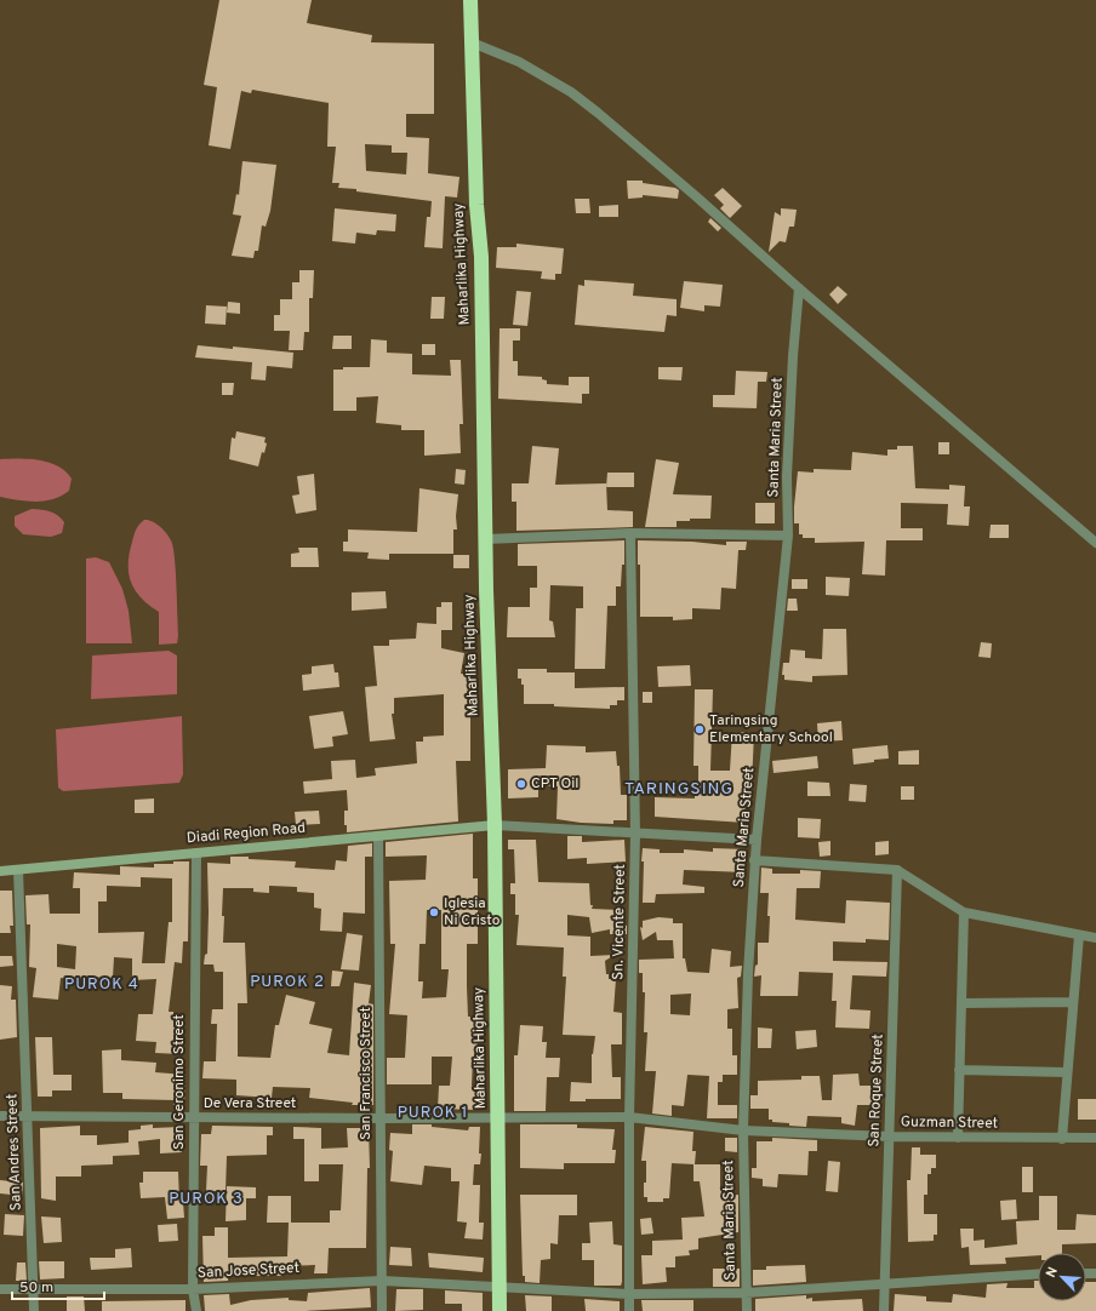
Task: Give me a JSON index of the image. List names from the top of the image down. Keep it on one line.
{"streets":{"highway":["Maharlika Highway"],"main road":["Diadi Region Road"],"street":["Santa Maria Street","Sn. Vicente Street","San Francisco Street","San Geronimo Street","San Roque Street","De Vera Street","Guzman Street","San Andres Street","San Jose Street"]},"crossings":[["Maharlika Highway","Diadi Region Road"],["Maharlika Highway","De Vera Street"],["Maharlika Highway","San Jose Street"],["Santa Maria Street","Guzman Street"],["Santa Maria Street","San Jose Street"],["Diadi Region Road","San Francisco Street"],["Diadi Region Road","San Geronimo Street"],["Diadi Region Road","San Andres Street"],["Sn. Vicente Street","De Vera Street"],["Sn. Vicente Street","Guzman Street"],["Sn. Vicente Street","San Jose Street"],["San Francisco Street","De Vera Street"],["San Francisco Street","San Jose Street"],["San Geronimo Street","De Vera Street"],["San Geronimo Street","San Jose Street"],["San Roque Street","Guzman Street"],["San Roque Street","San Jose Street"],["De Vera Street","Guzman Street"],["De Vera Street","San Andres Street"],["San Andres Street","San Jose Street"]],"districts":["TARINGSING","PUROK 2","PUROK 4","PUROK 1","PUROK 3"],"places":["Taringsing Elementary School","CPT Oil","Iglesia Ni Cristo"],"scale_bar":"50 m","north":"top left"}
